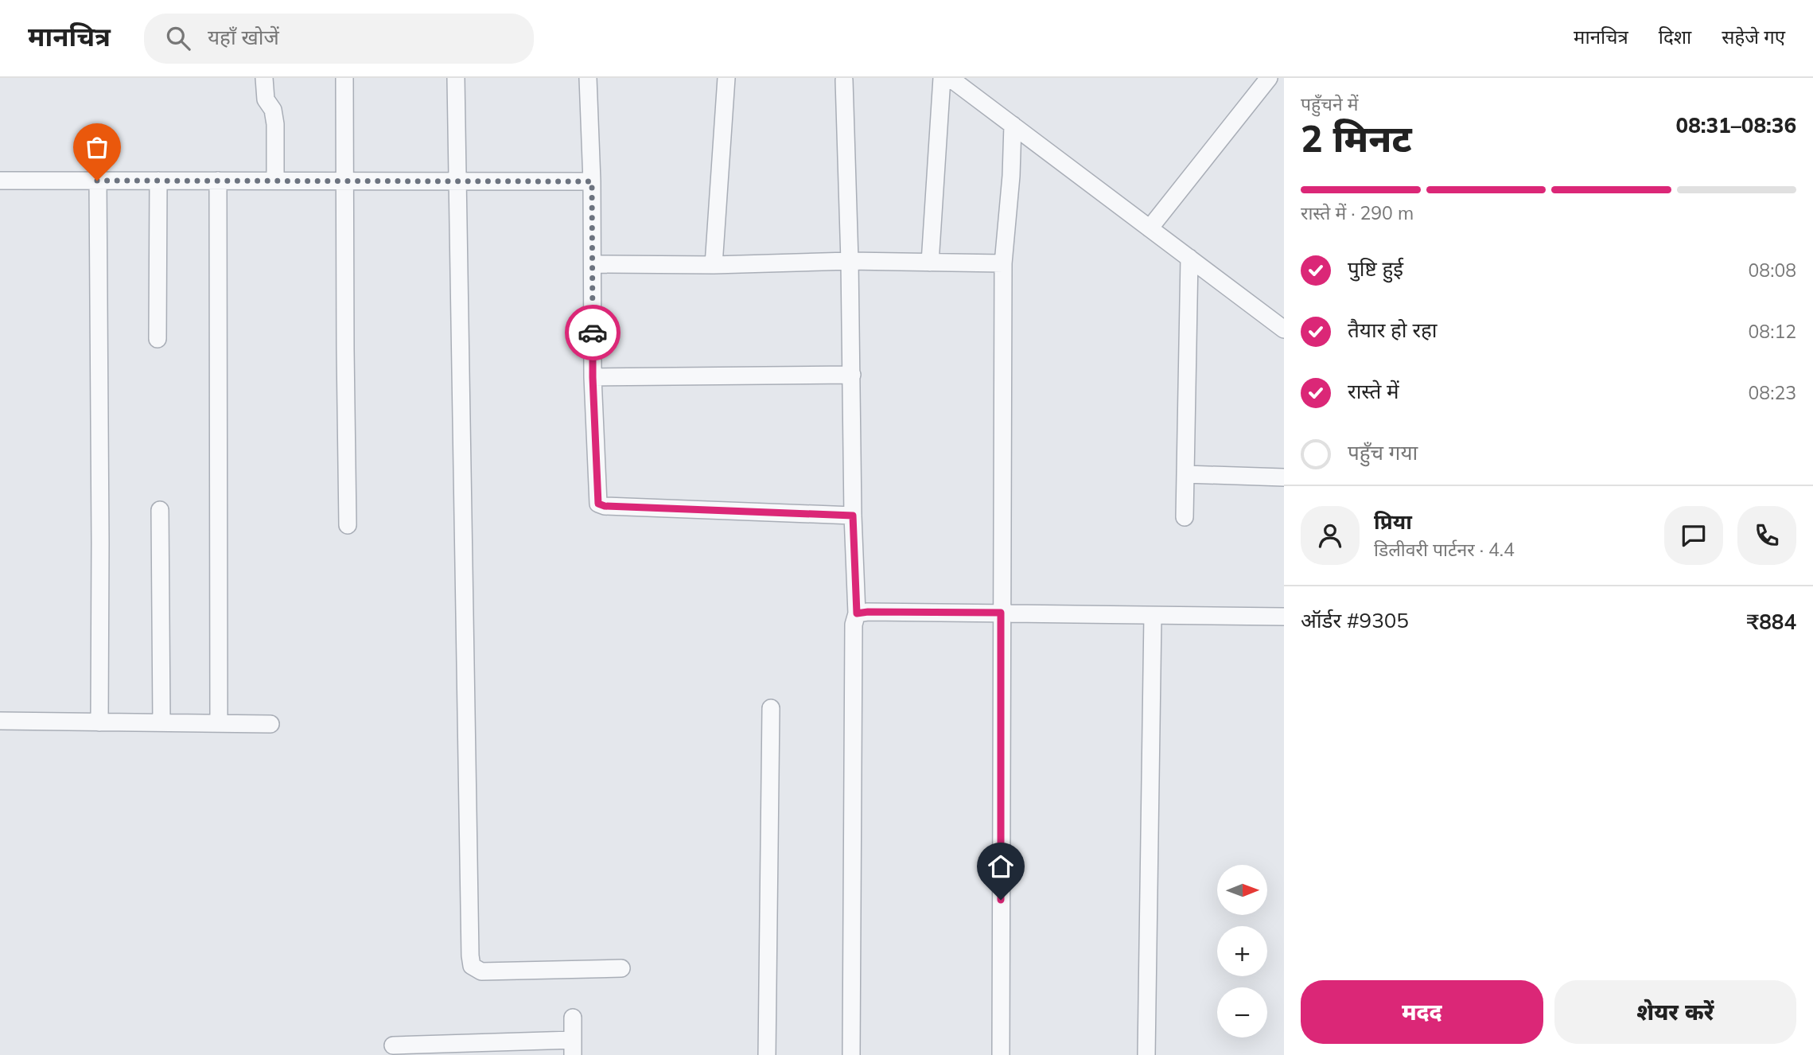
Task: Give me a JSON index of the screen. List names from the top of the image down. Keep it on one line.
{"north":"right","page":{"header":"मानचित्र","search":"यहाँ खोजें","nav":["मानचित्र","दिशा","सहेजे गए"],"heading":["2 मिनट","पहुँचने में","08:31–08:36"],"panel":["प्रिया","डिलीवरी पार्टनर · 4.4","ऑर्डर #9305","₹884"],"bar":"रास्ते में · 290 m","list":[["पुष्टि हुई","08:08"],["तैयार हो रहा","08:12"],["रास्ते में","08:23"],"पहुँच गया"],"map_buttons":["+","−"],"buttons":["मदद","शेयर करें"]}}
